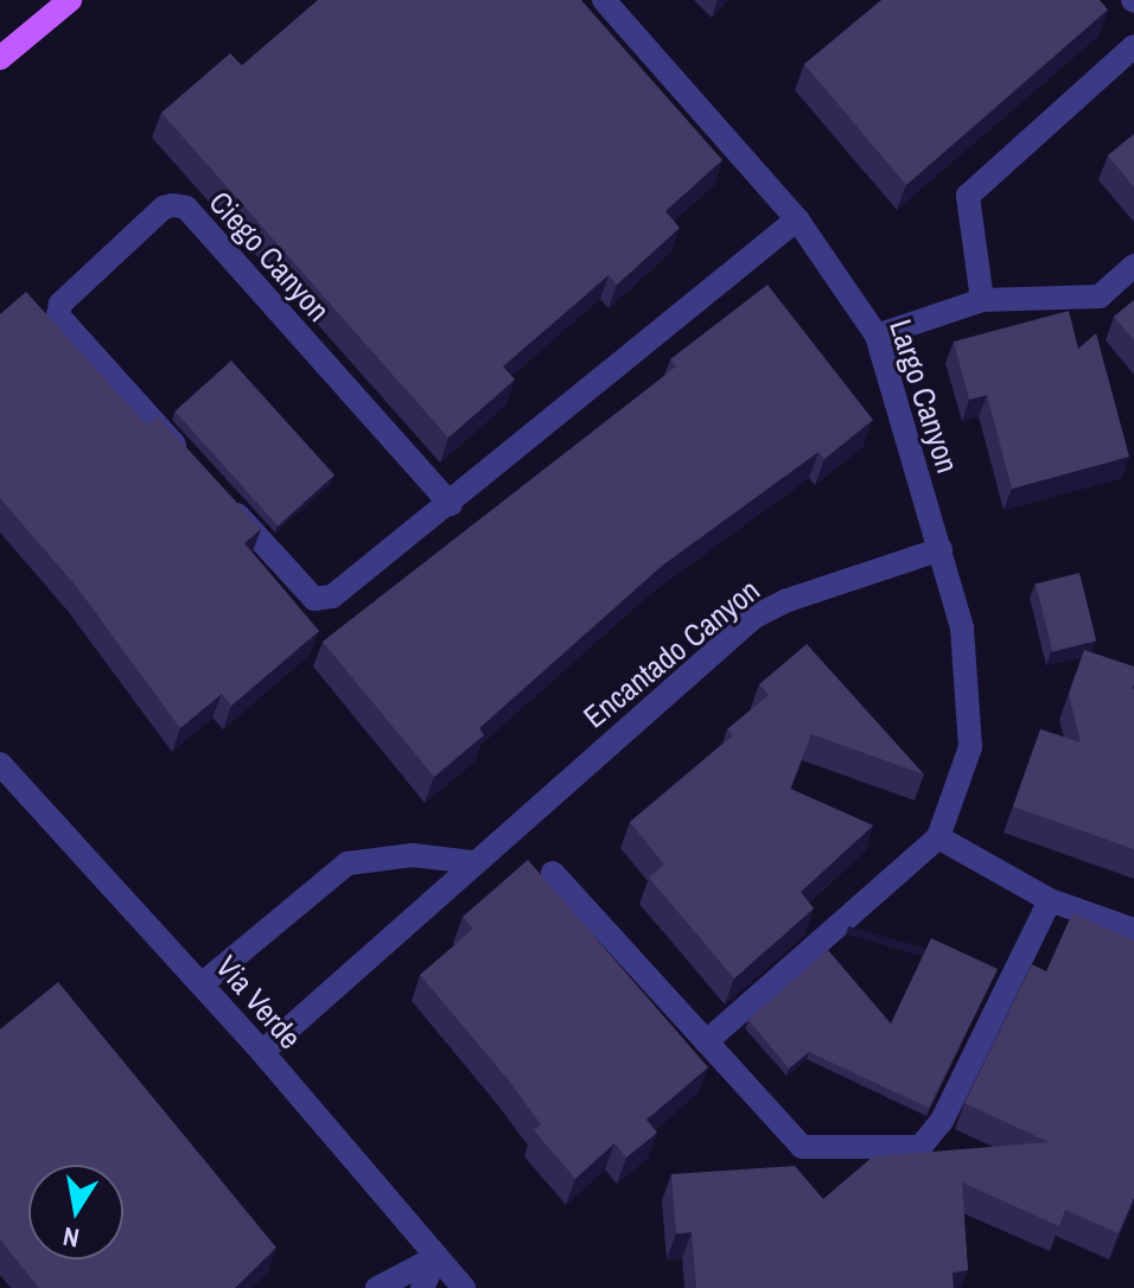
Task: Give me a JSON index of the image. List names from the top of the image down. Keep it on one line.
{"streets":{"street":["Ciego Canyon","Largo Canyon","Encantado Canyon","Via Verde"]},"crossings":[["Largo Canyon","Encantado Canyon"],["Encantado Canyon","Via Verde"]],"north":"bottom"}
